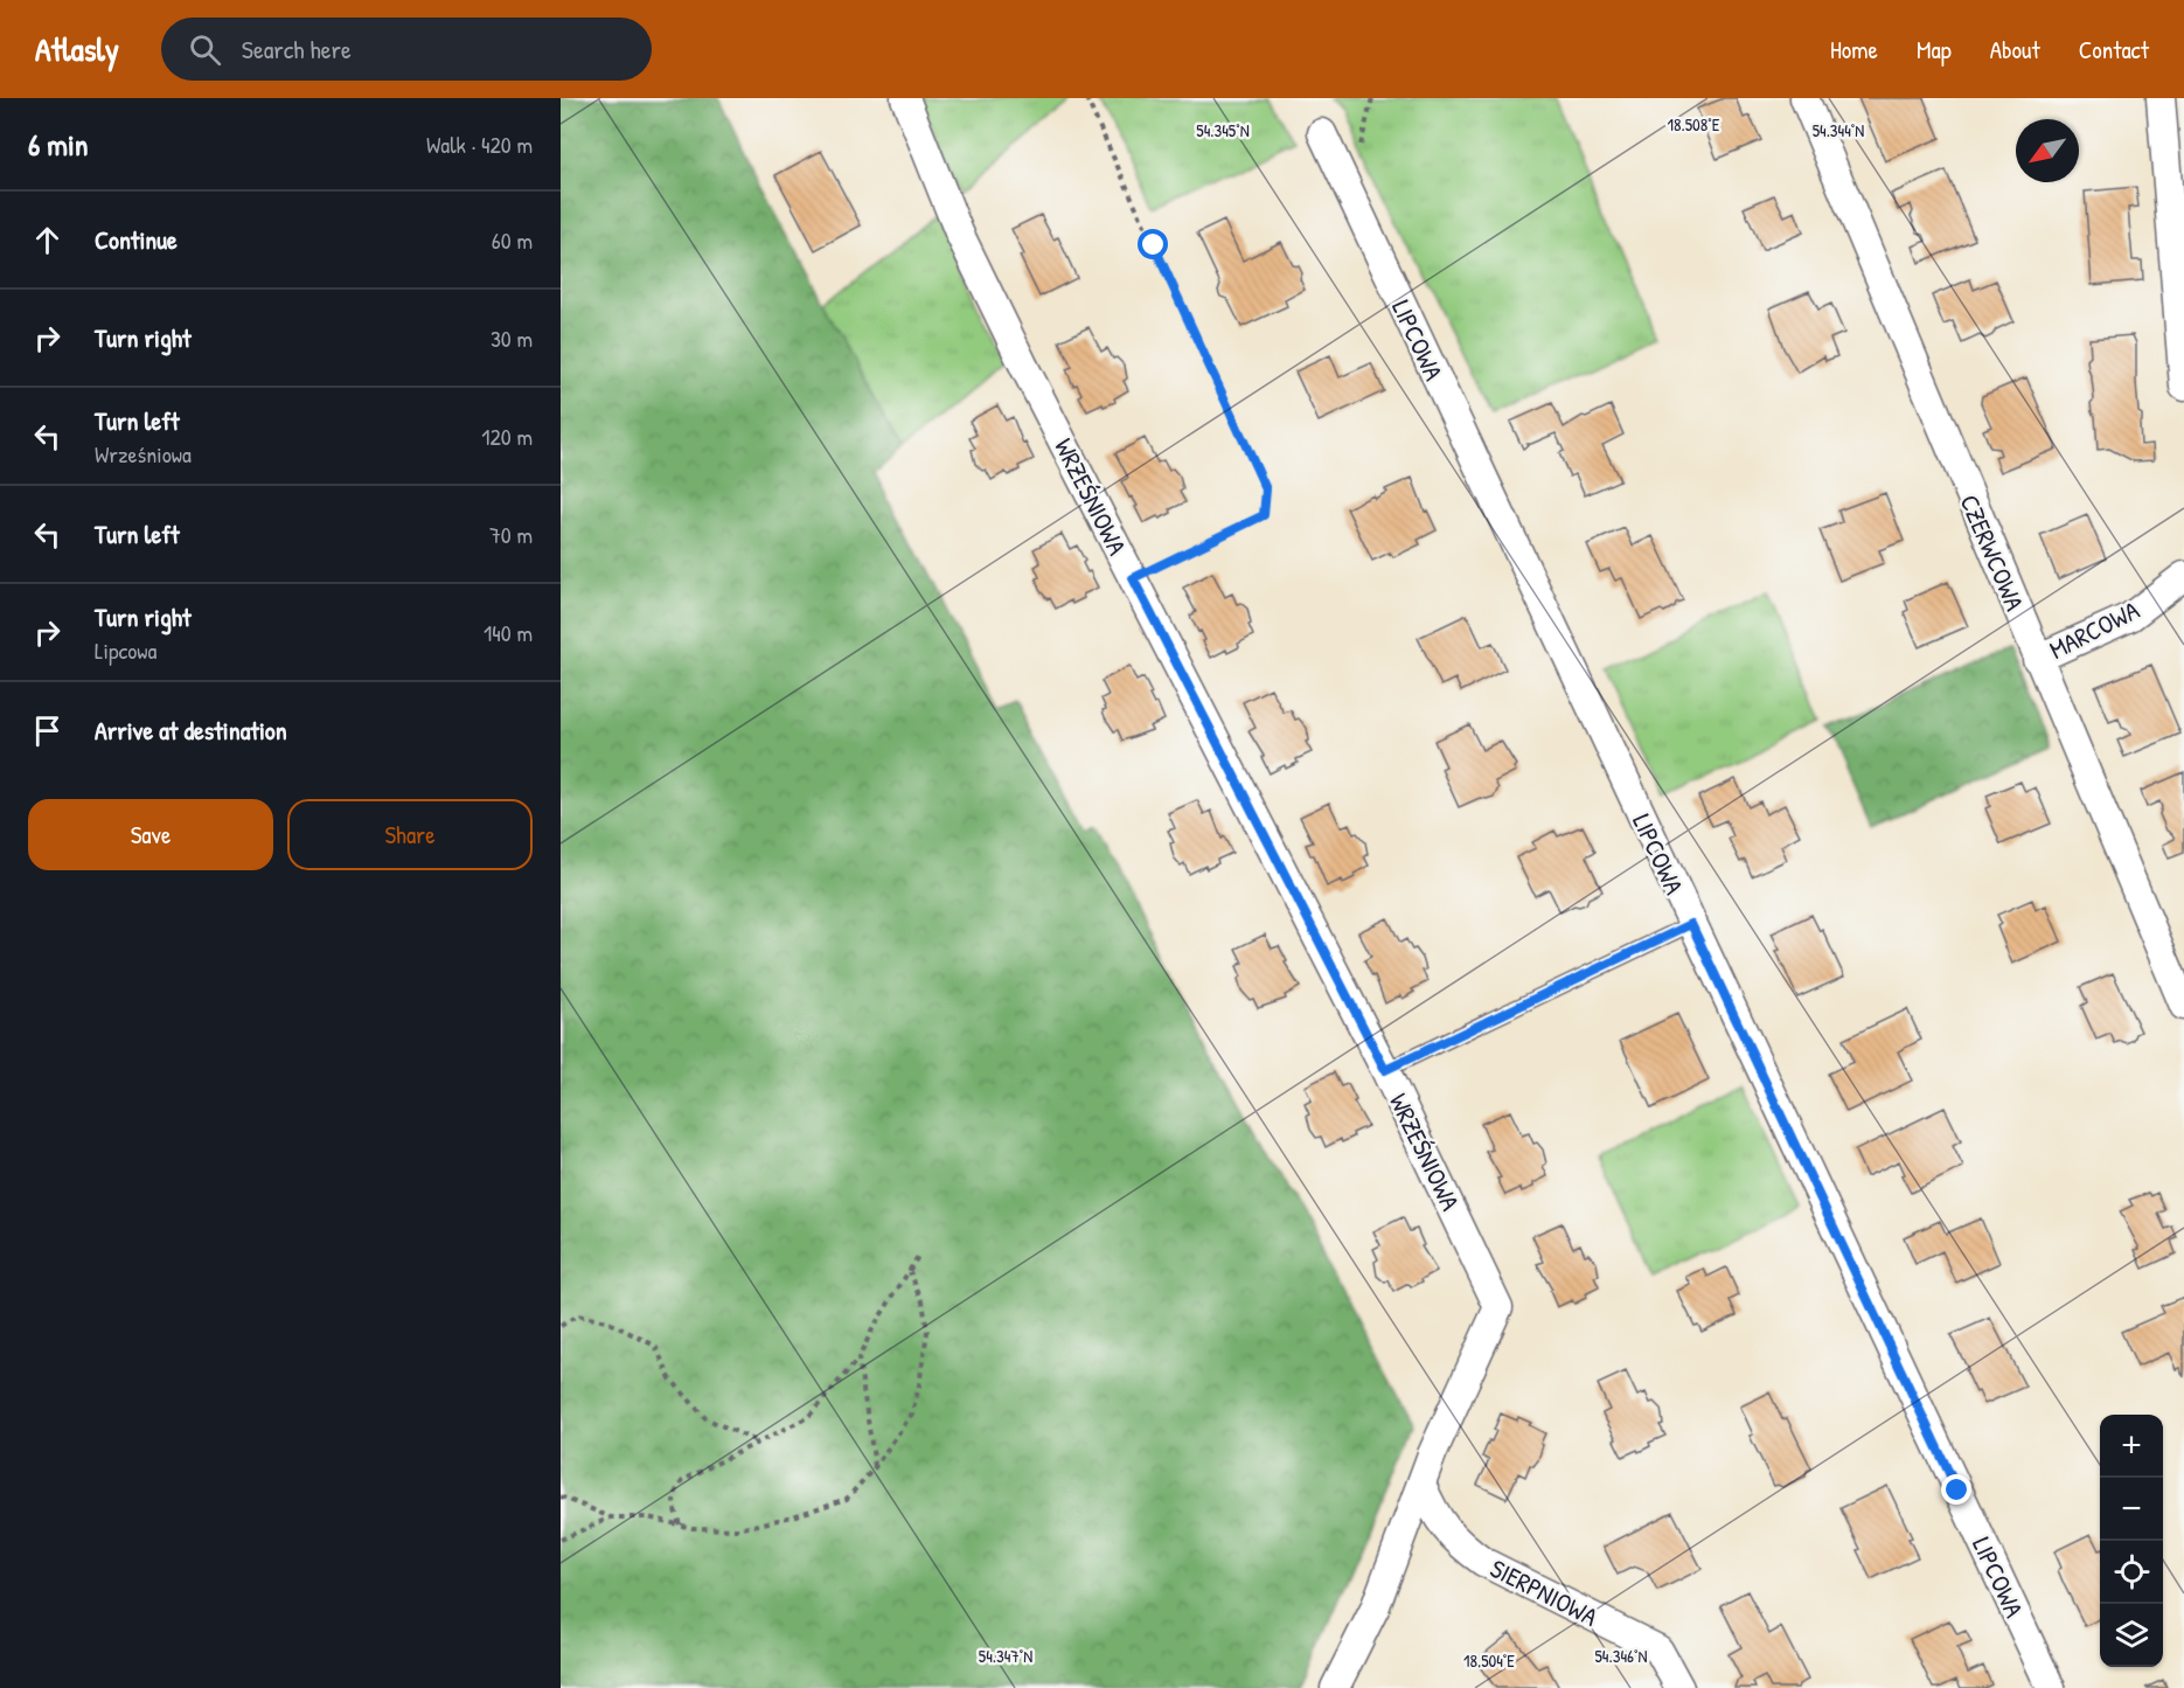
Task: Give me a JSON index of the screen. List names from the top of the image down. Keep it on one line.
{"streets":{"street":["LIPCOWA","WRZEŚNIOWA","CZERWCOWA","MARCOWA","SIERPNIOWA"]},"crossings":[["WRZEŚNIOWA","SIERPNIOWA"],["CZERWCOWA","MARCOWA"]],"north":"bottom left","page":{"header":"Atlasly","search":"Search here","nav":["Home","Map","About","Contact"],"heading":["6 min","Walk · 420 m"],"list":[["Continue","60 m"],["Turn right","30 m"],["Turn left","Wrześniowa","120 m"],["Turn left","70 m"],["Turn right","Lipcowa","140 m"],"Arrive at destination"],"buttons":["Save","Share"],"map_buttons":["+","−"]},"coordinates":["18.508°E","54.345°N","54.344°N","54.347°N","54.346°N","18.504°E"]}
